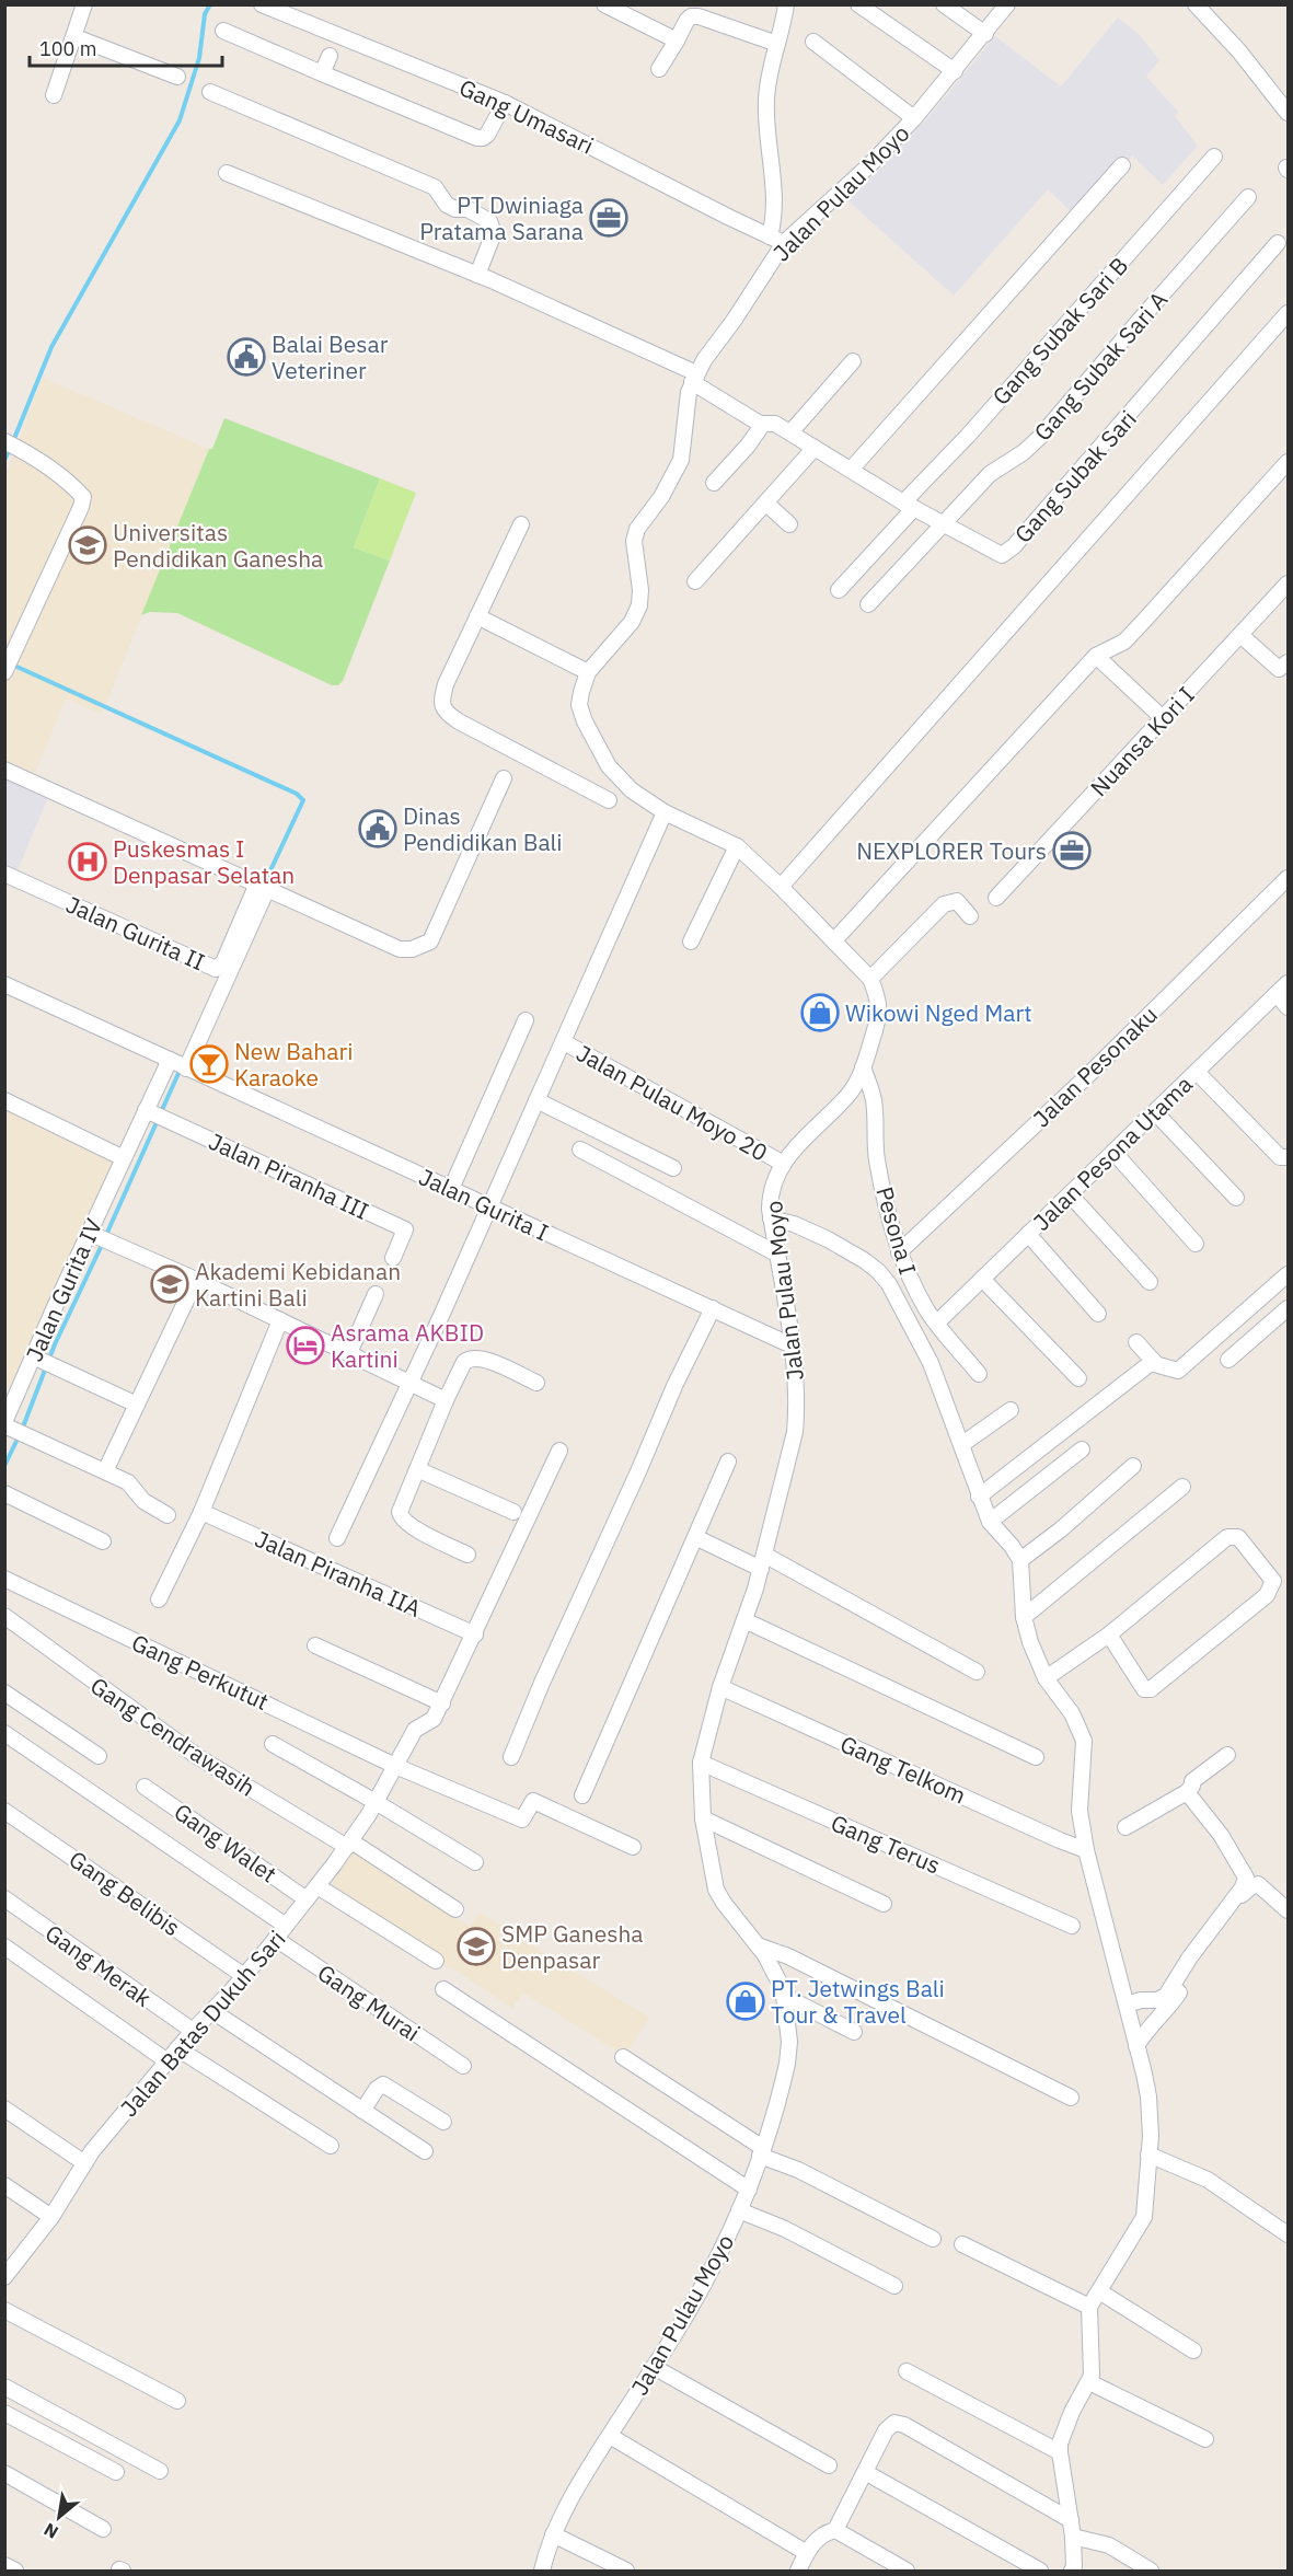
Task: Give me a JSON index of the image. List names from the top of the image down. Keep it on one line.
{"streets":{"street":["Gang Umasari","Jalan Pulau Moyo","Gang Subak Sari B","Gang Subak Sari A","Gang Subak Sari","Nuansa Kori I","Jalan Gurita II","Jalan Pesonaku","Jalan Pulau Moyo 20","Jalan Pesona Utama","Jalan Piranha III","Jalan Gurita I","Pesona I","Jalan Gurita IV","Jalan Piranha IIA","Gang Perkutut","Gang Cendrawasih","Gang Telkom","Gang Walet","Gang Terus","Gang Belibis","Gang Merak","Gang Murai","Jalan Batas Dukuh Sari"]},"crossings":[["Gang Umasari","Jalan Pulau Moyo"],["Jalan Pulau Moyo","Gang Subak Sari"],["Jalan Pulau Moyo","Jalan Pulau Moyo 20"],["Jalan Pulau Moyo","Jalan Gurita I"],["Jalan Pulau Moyo","Pesona I"],["Jalan Pulau Moyo","Gang Telkom"],["Jalan Pulau Moyo","Gang Terus"],["Gang Subak Sari B","Gang Subak Sari"],["Gang Subak Sari A","Gang Subak Sari"],["Jalan Gurita II","Jalan Gurita IV"],["Jalan Pesonaku","Pesona I"],["Jalan Pesona Utama","Pesona I"],["Jalan Piranha III","Jalan Gurita IV"],["Jalan Gurita I","Jalan Gurita IV"],["Jalan Piranha IIA","Jalan Batas Dukuh Sari"],["Gang Perkutut","Jalan Batas Dukuh Sari"],["Gang Cendrawasih","Jalan Batas Dukuh Sari"],["Gang Walet","Jalan Batas Dukuh Sari"],["Gang Belibis","Jalan Batas Dukuh Sari"],["Gang Merak","Jalan Batas Dukuh Sari"],["Gang Murai","Jalan Batas Dukuh Sari"]],"places":{"office":["PT Dwiniaga Pratama Sarana","NEXPLORER Tours"],"public building":["Balai Besar Veteriner","Dinas Pendidikan Bali"],"school or university":["Universitas Pendidikan Ganesha","Akademi Kebidanan Kartini Bali","SMP Ganesha Denpasar"],"hospital":["Puskesmas I Denpasar Selatan"],"shop":["Wikowi Nged Mart","PT. Jetwings Bali Tour & Travel"],"bar":["New Bahari Karaoke"],"hotel":["Asrama AKBID Kartini"]},"scale_bar":"100 m","north":"bottom left"}
